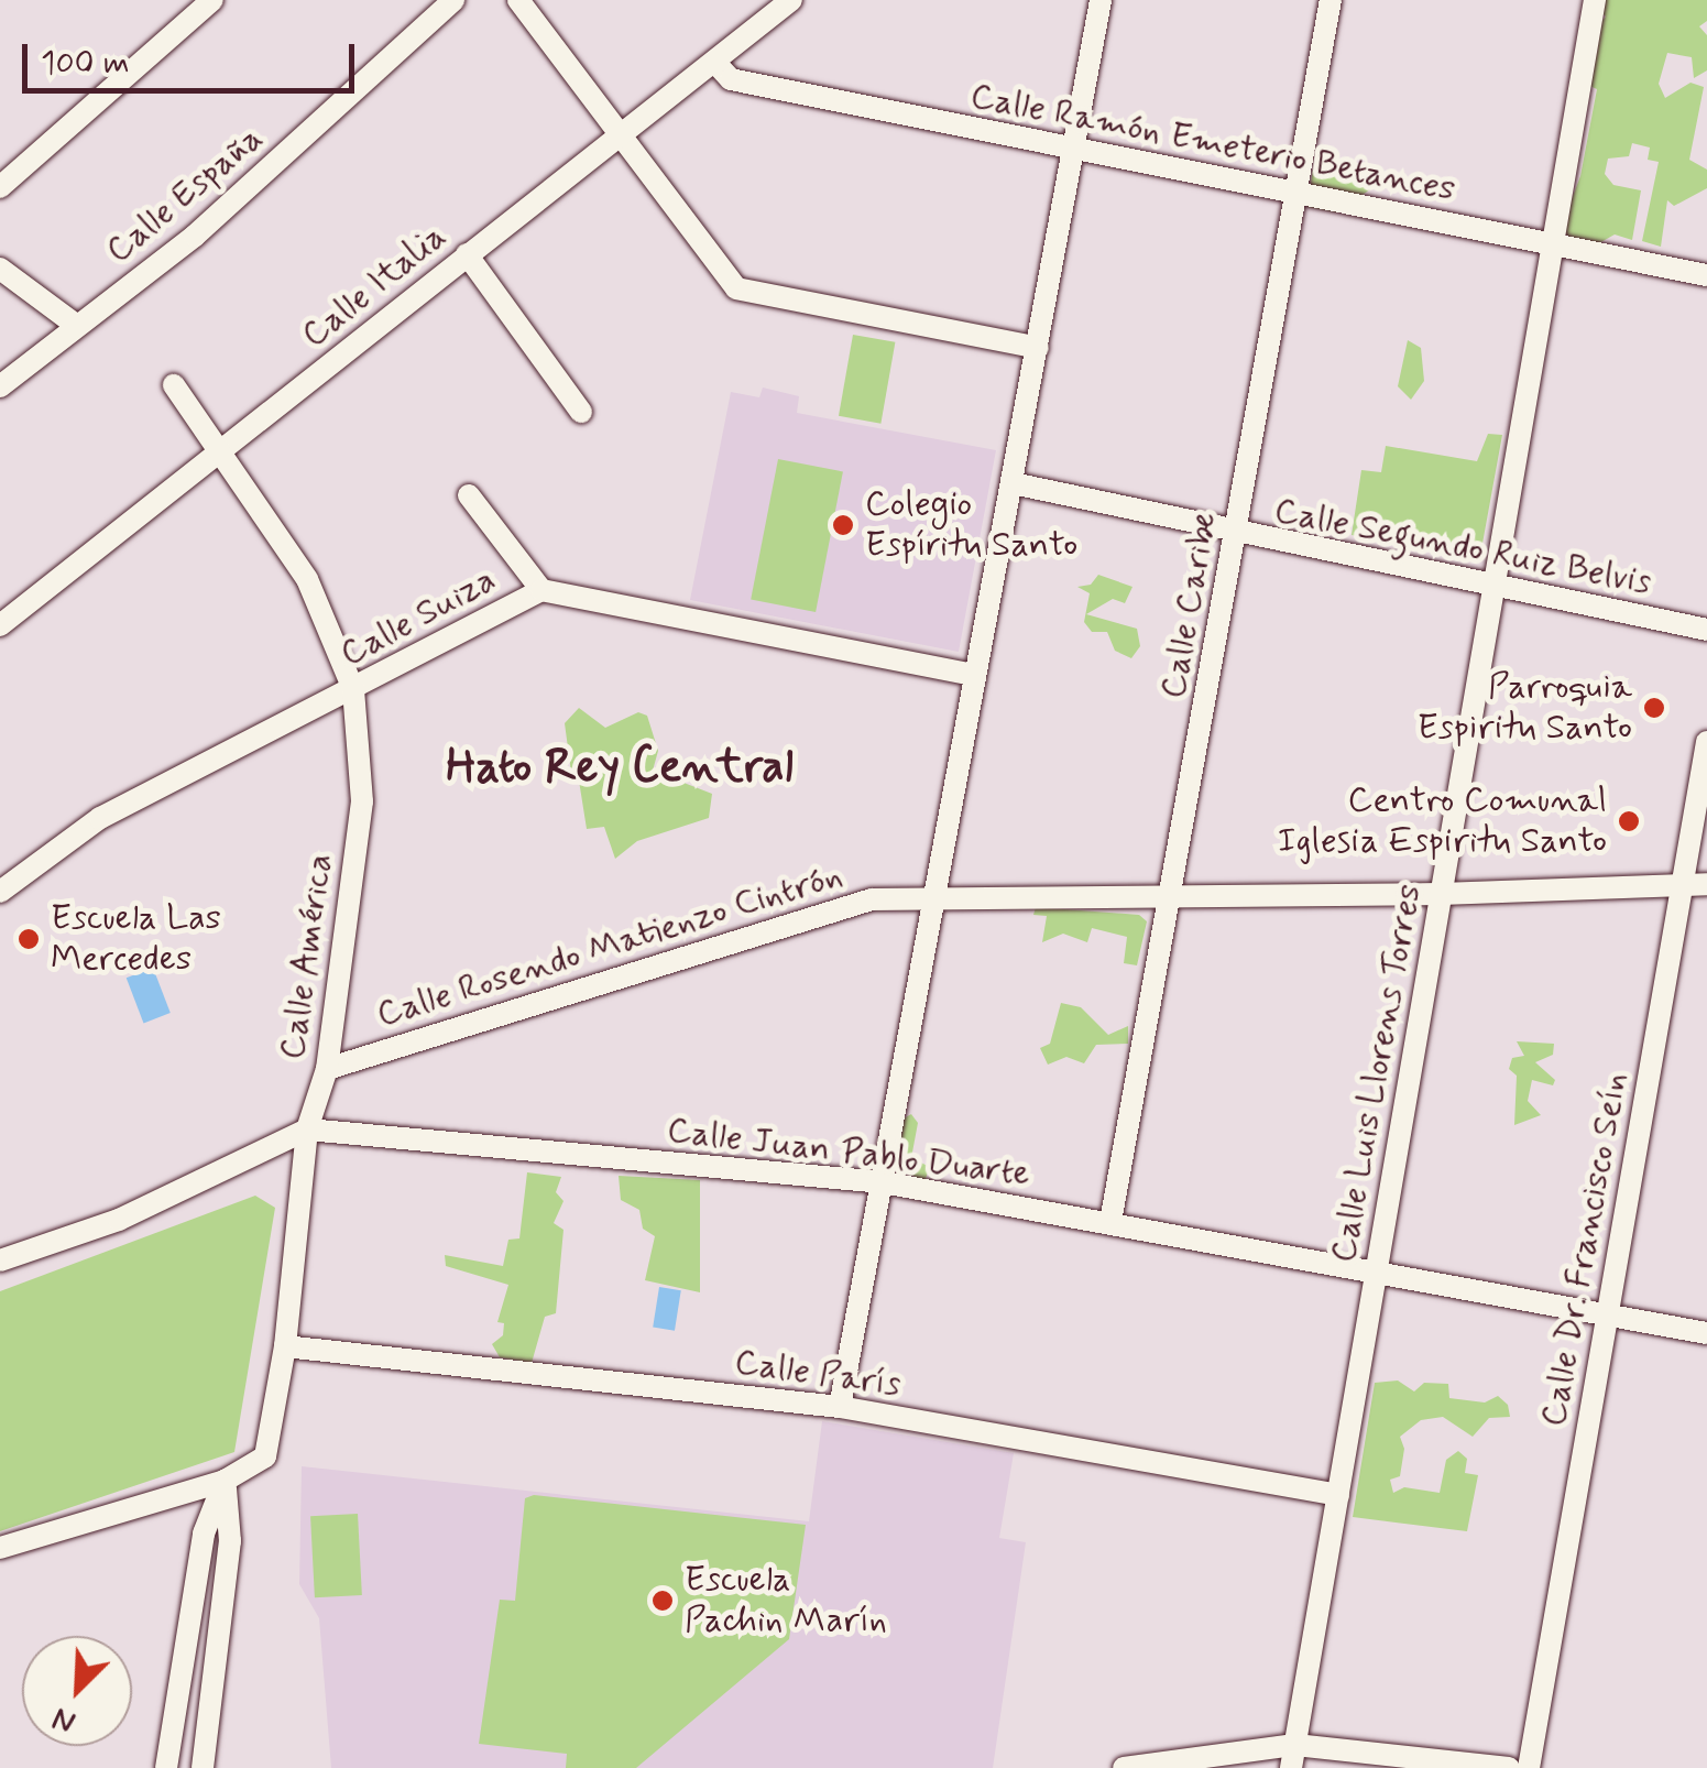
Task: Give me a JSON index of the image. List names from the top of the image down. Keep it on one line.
{"streets":{"street":["Calle Ramón Emeterio Betances","Calle España","Calle Italia","Calle Segundo Ruiz Belvis","Calle Caribe","Calle Suiza","Calle Rosendo Matienzo Cintrón","Calle América","Calle Luis Llorens Torres","Calle Juan Pablo Duarte","Calle Dr. Francisco Seín","Calle París"]},"crossings":[["Calle Ramón Emeterio Betances","Calle Italia"],["Calle Ramón Emeterio Betances","Calle Caribe"],["Calle Ramón Emeterio Betances","Calle Luis Llorens Torres"],["Calle Italia","Calle América"],["Calle Segundo Ruiz Belvis","Calle Caribe"],["Calle Segundo Ruiz Belvis","Calle Luis Llorens Torres"],["Calle Caribe","Calle Rosendo Matienzo Cintrón"],["Calle Caribe","Calle Juan Pablo Duarte"],["Calle Suiza","Calle América"],["Calle Rosendo Matienzo Cintrón","Calle América"],["Calle Rosendo Matienzo Cintrón","Calle Luis Llorens Torres"],["Calle Rosendo Matienzo Cintrón","Calle Dr. Francisco Seín"],["Calle América","Calle Juan Pablo Duarte"],["Calle América","Calle París"],["Calle Luis Llorens Torres","Calle Juan Pablo Duarte"],["Calle Luis Llorens Torres","Calle París"],["Calle Juan Pablo Duarte","Calle Dr. Francisco Seín"]],"districts":["Hato Rey Central"],"places":["Colegio Espíritu Santo","Parroquia Espiritu Santo","Centro Comunal Iglesia Espiritu Santo","Escuela Las Mercedes","Escuela Pachin Marín"],"scale_bar":"100 m","north":"bottom left"}
